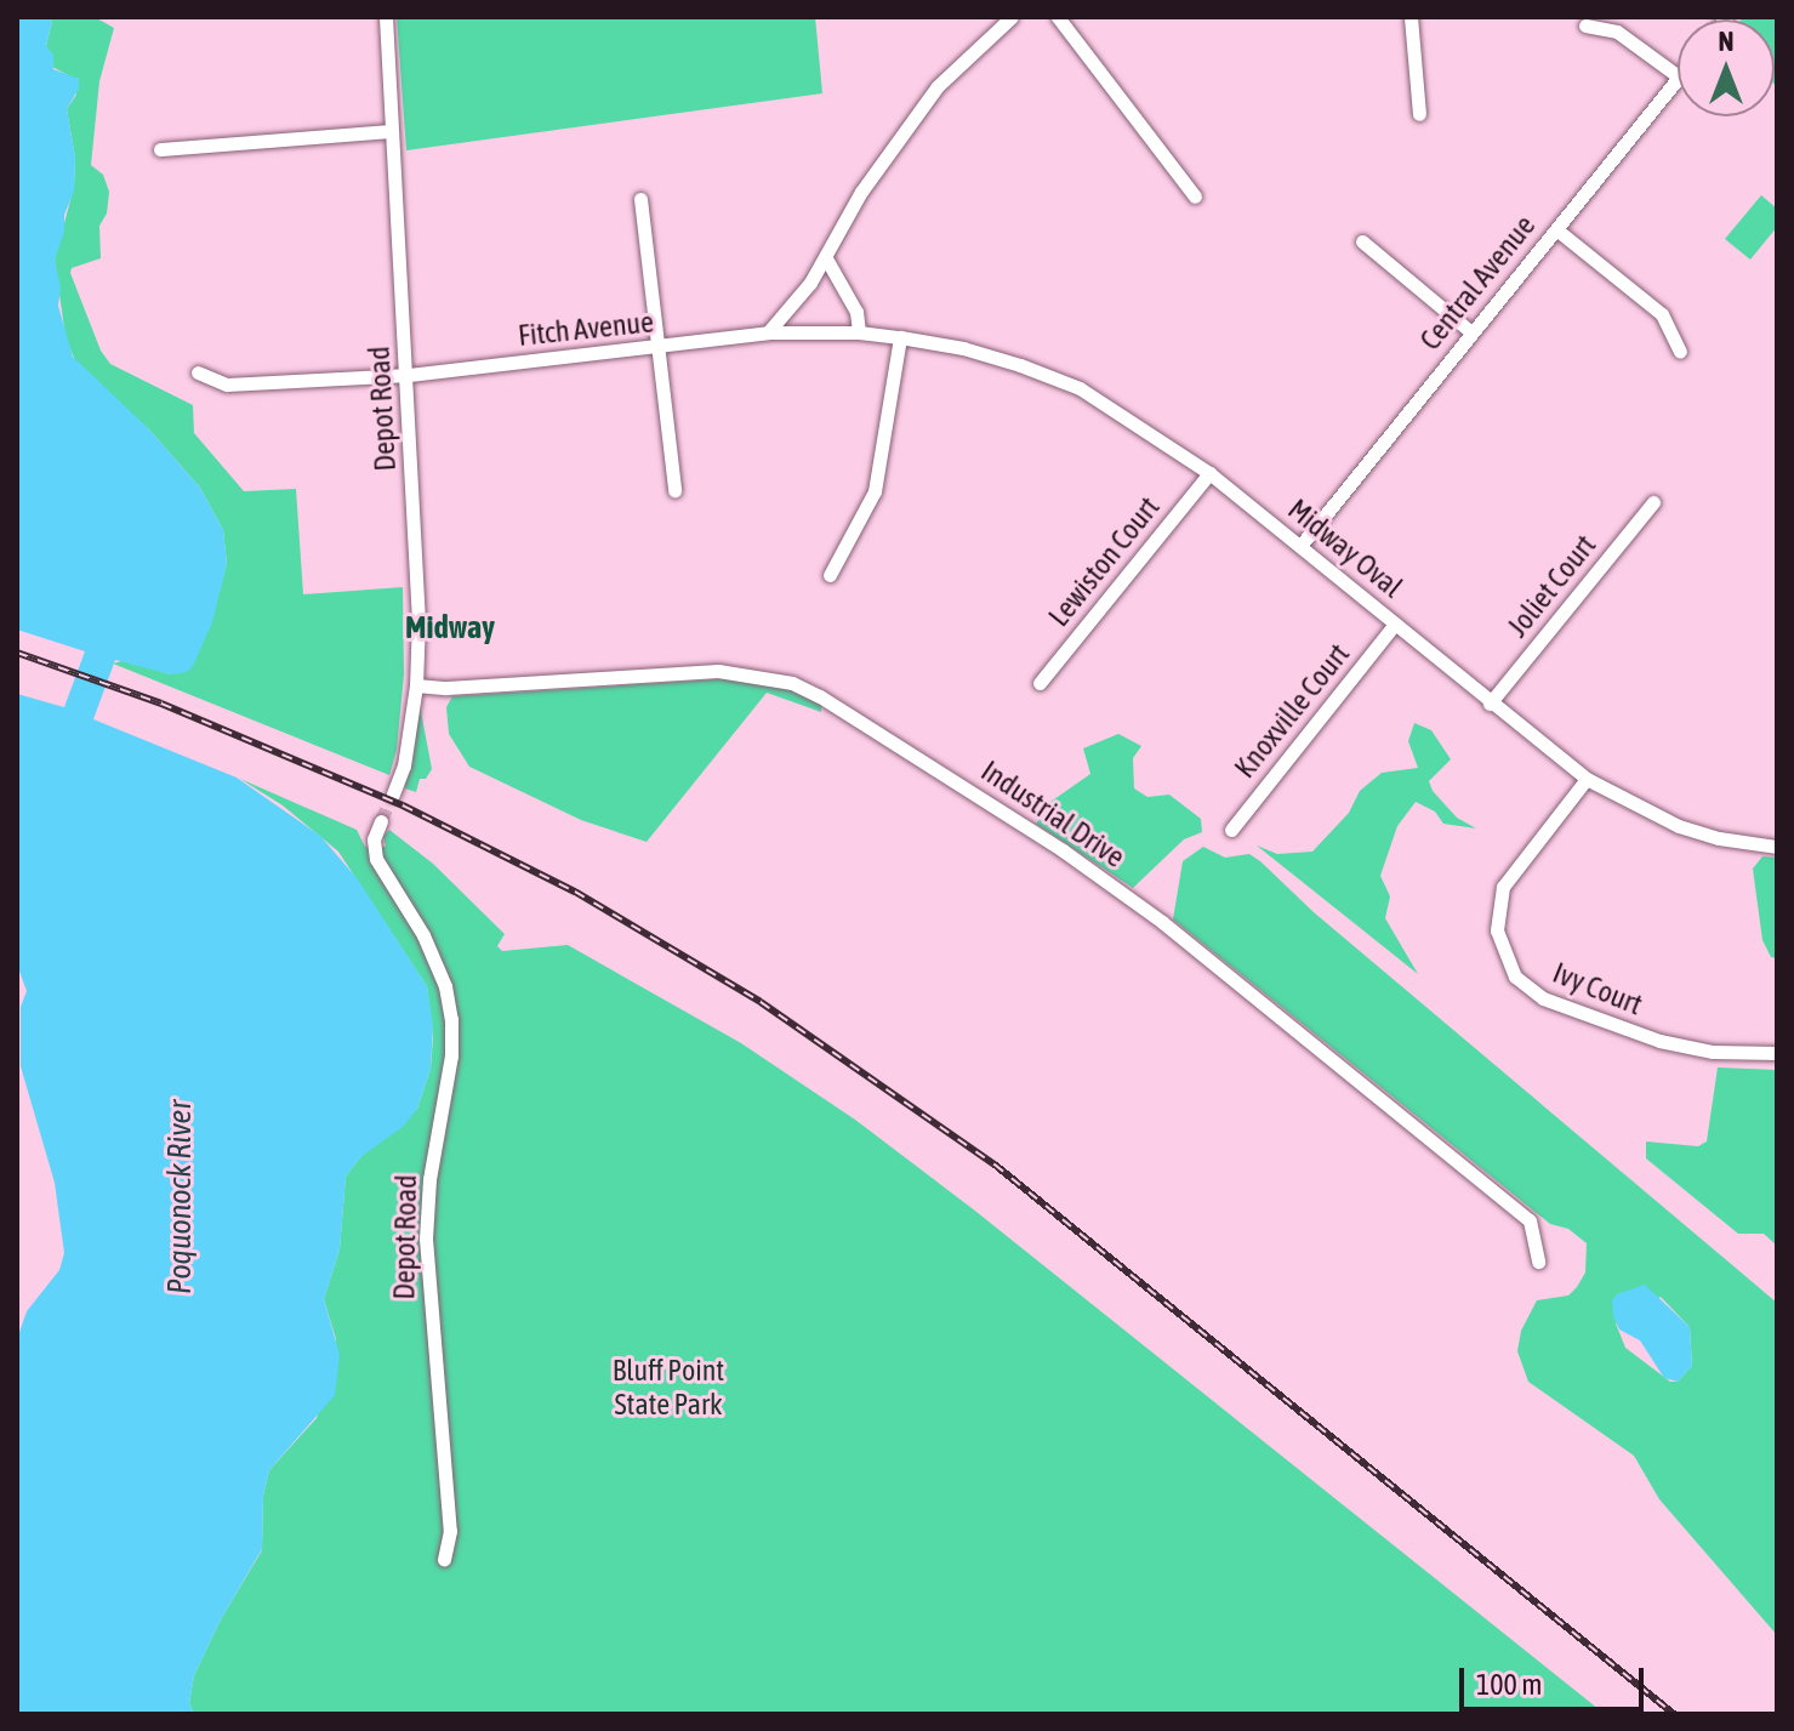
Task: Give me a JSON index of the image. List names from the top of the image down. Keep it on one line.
{"streets":{"street":["Central Avenue","Fitch Avenue","Depot Road","Midway Oval","Lewiston Court","Joliet Court","Knoxville Court","Industrial Drive","Ivy Court"]},"crossings":[["Central Avenue","Midway Oval"],["Fitch Avenue","Depot Road"],["Fitch Avenue","Midway Oval"],["Depot Road","Industrial Drive"],["Midway Oval","Lewiston Court"],["Midway Oval","Joliet Court"],["Midway Oval","Knoxville Court"],["Midway Oval","Ivy Court"]],"districts":["Midway"],"water":["Poquonock River"],"parks":["Bluff Point State Park"],"scale_bar":"100 m","north":"top"}
